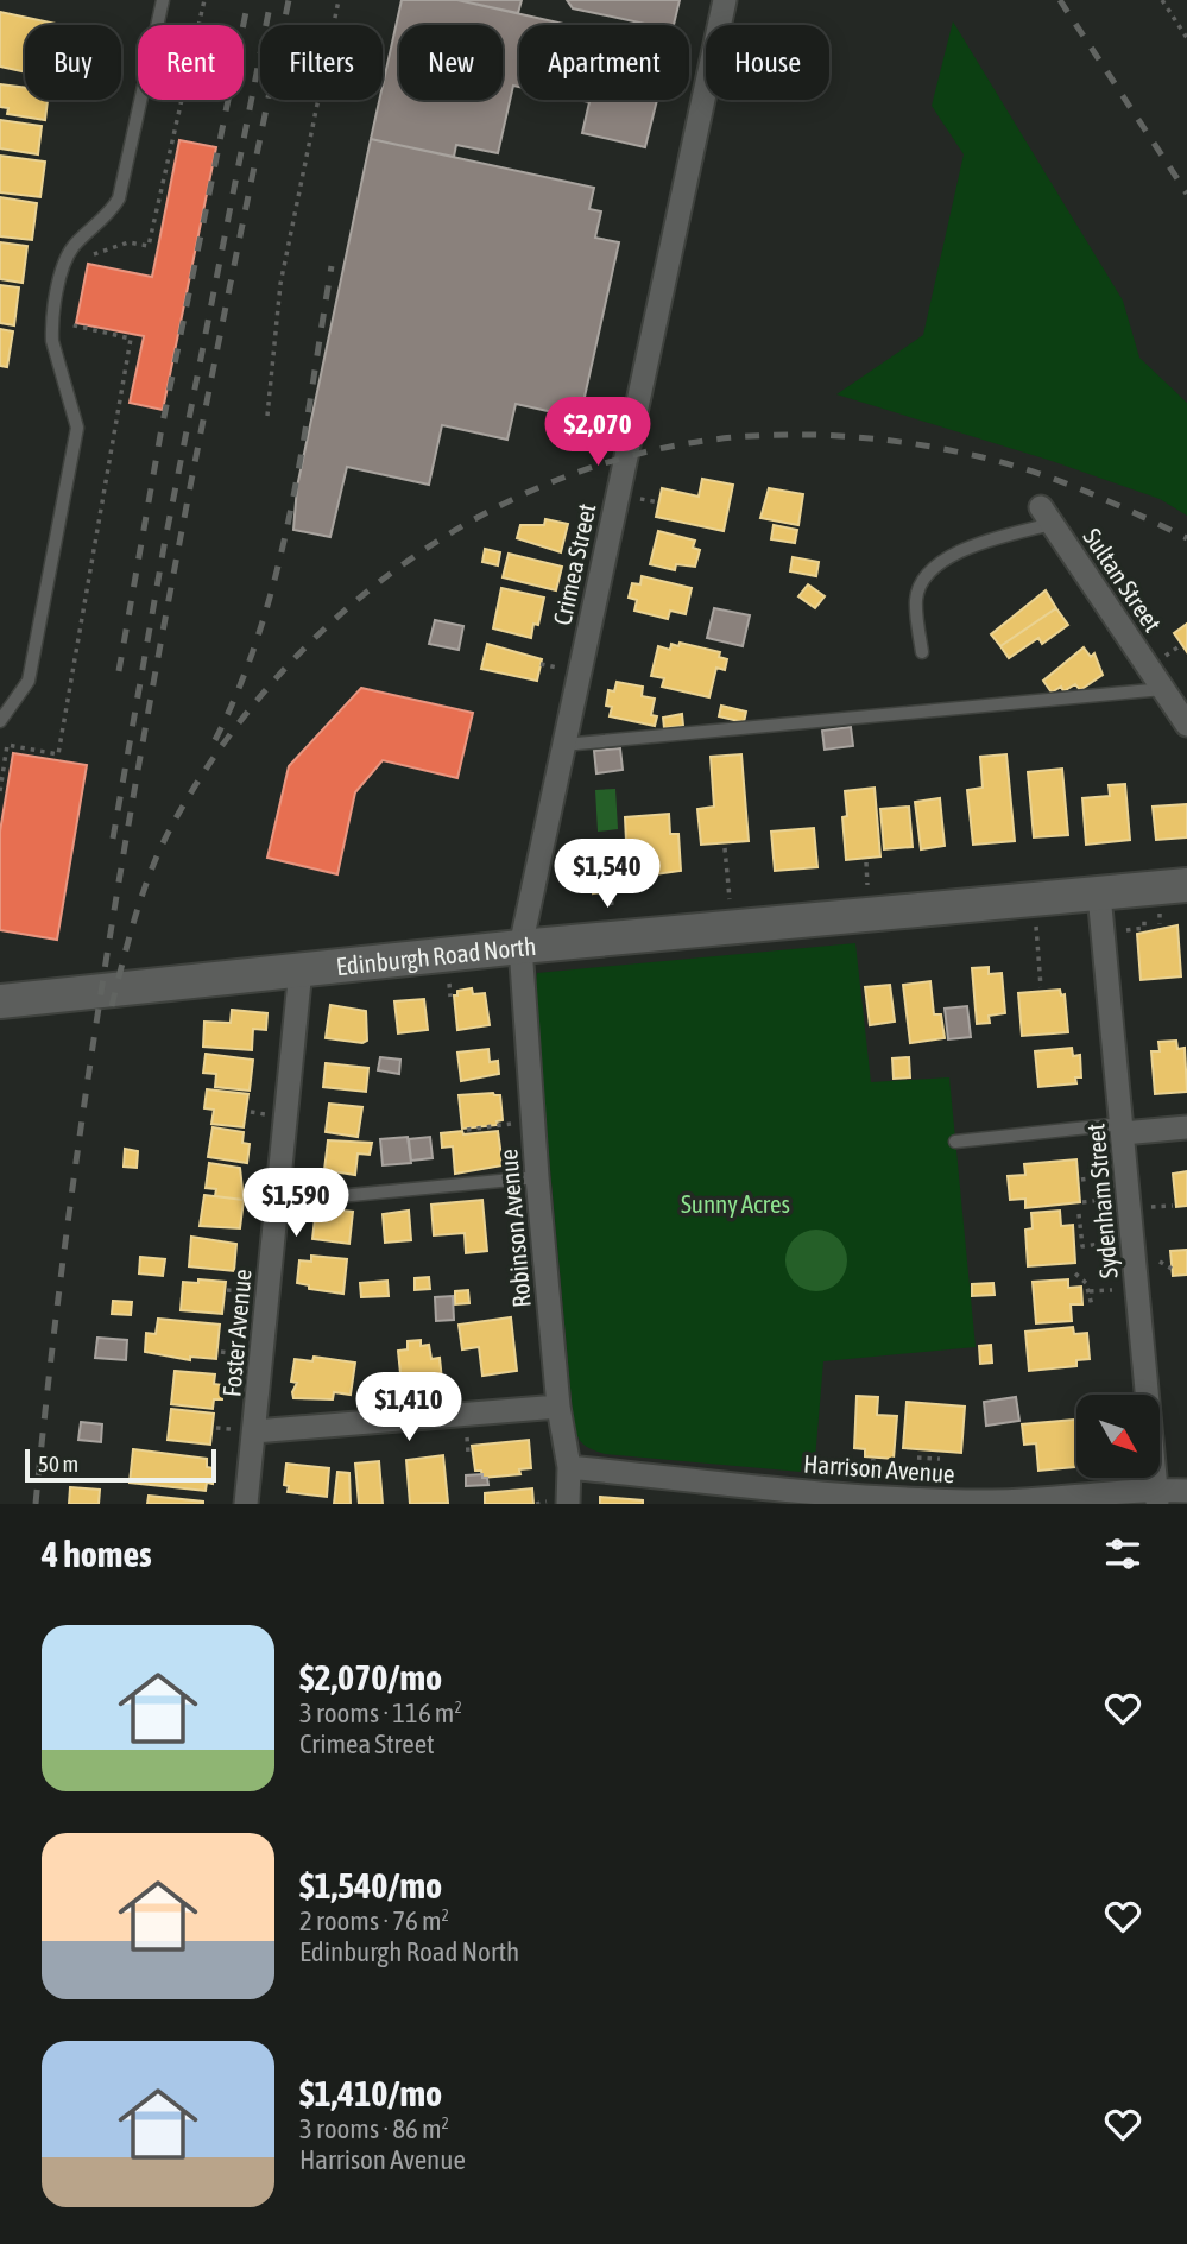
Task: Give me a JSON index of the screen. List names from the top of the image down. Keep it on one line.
{"streets":{"main road":["Edinburgh Road North"],"street":["Crimea Street","Sultan Street","Sydenham Street","Robinson Avenue","Foster Avenue","Harrison Avenue"]},"crossings":[["Crimea Street","Edinburgh Road North"],["Crimea Street","Robinson Avenue"],["Edinburgh Road North","Sydenham Street"],["Edinburgh Road North","Robinson Avenue"],["Edinburgh Road North","Foster Avenue"],["Sydenham Street","Harrison Avenue"],["Robinson Avenue","Harrison Avenue"]],"parks":["Sunny Acres"],"scale_bar":"50 m","north":"bottom right","page":{"chip":["Buy","Rent","Filters","New","Apartment","House"],"price":["$2,070","$1,540","$1,590","$1,410"],"scale":"50 m","heading":"4 homes","list":[{"name":"$2,070/mo","note":"3 rooms · 116 m² · Crimea Street"},{"name":"$1,540/mo","note":"2 rooms · 76 m² · Edinburgh Road North"},{"name":"$1,410/mo","note":"3 rooms · 86 m² · Harrison Avenue"}]}}
